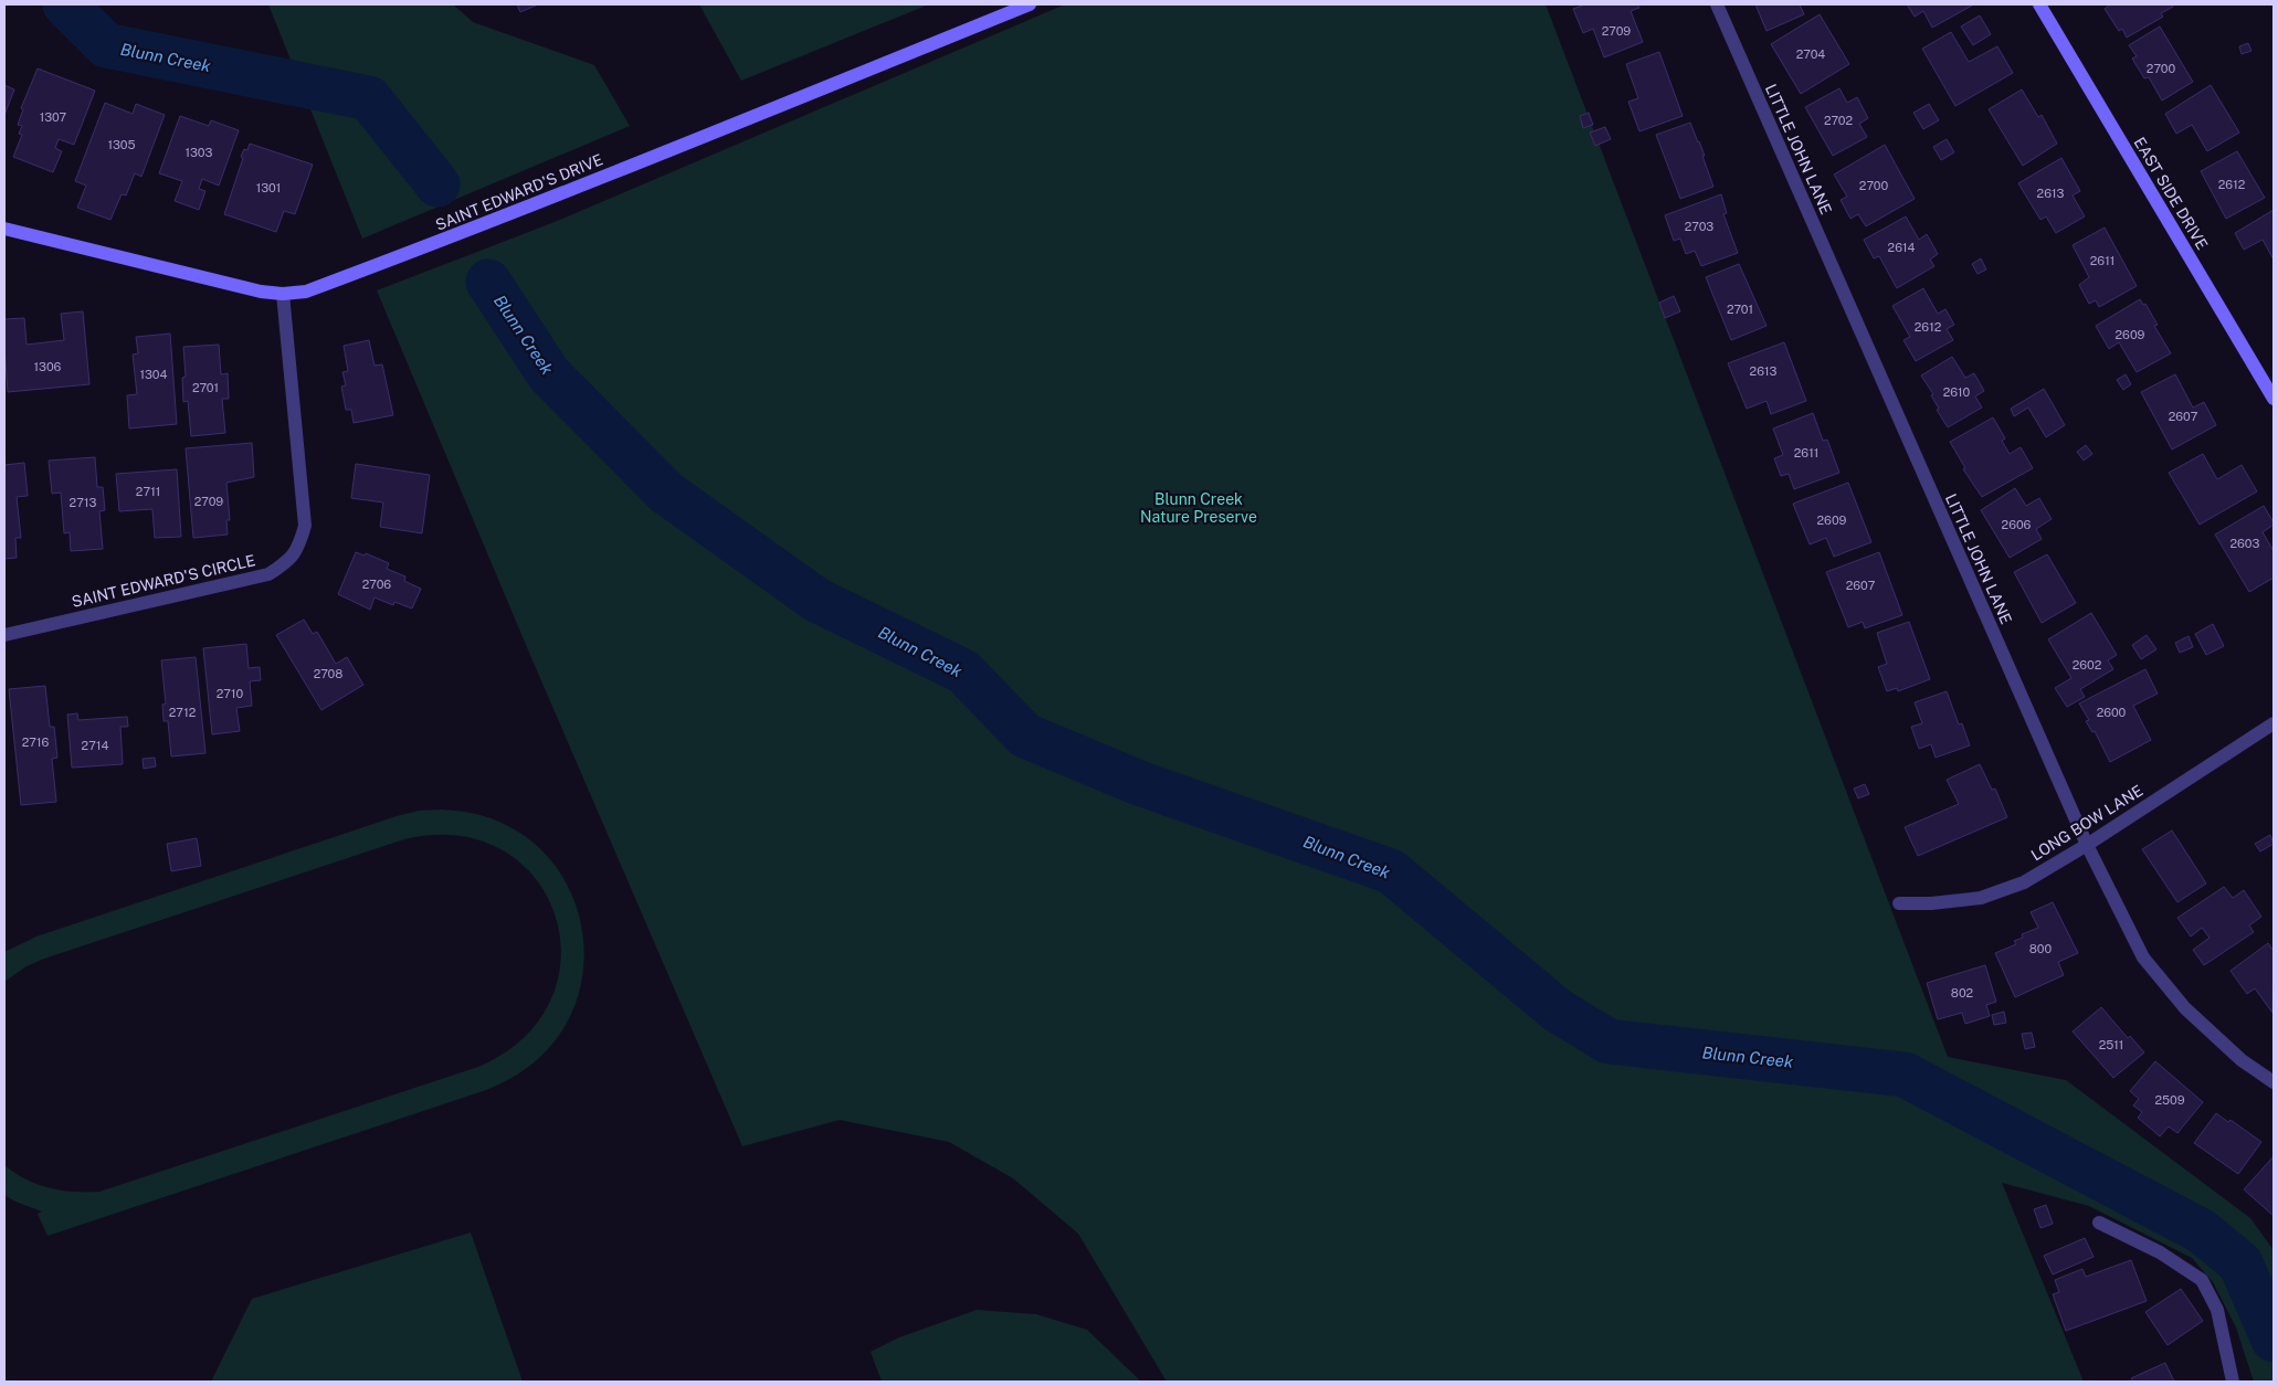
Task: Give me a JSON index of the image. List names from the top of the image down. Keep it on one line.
{"streets":{"street":["LITTLE JOHN LANE","SAINT EDWARD'S DRIVE","EAST SIDE DRIVE","SAINT EDWARD'S CIRCLE","LONG BOW LANE"]},"crossings":[["LITTLE JOHN LANE","LONG BOW LANE"],["SAINT EDWARD'S DRIVE","SAINT EDWARD'S CIRCLE"]],"water":["Blunn Creek"],"parks":["Blunn Creek Nature Preserve"],"house_numbers":["2709","2704","2700","1307","2702","1305","1303","2612","2700","1301","2613","2703","2614","2611","2701","2612","2609","1306","2613","1304","2701","2610","2607","2611","2711","2709","2713","2609","2606","2603","2706","2607","2602","2708","2710","2712","2600","2716","2714","800","802","2511","2509"]}
